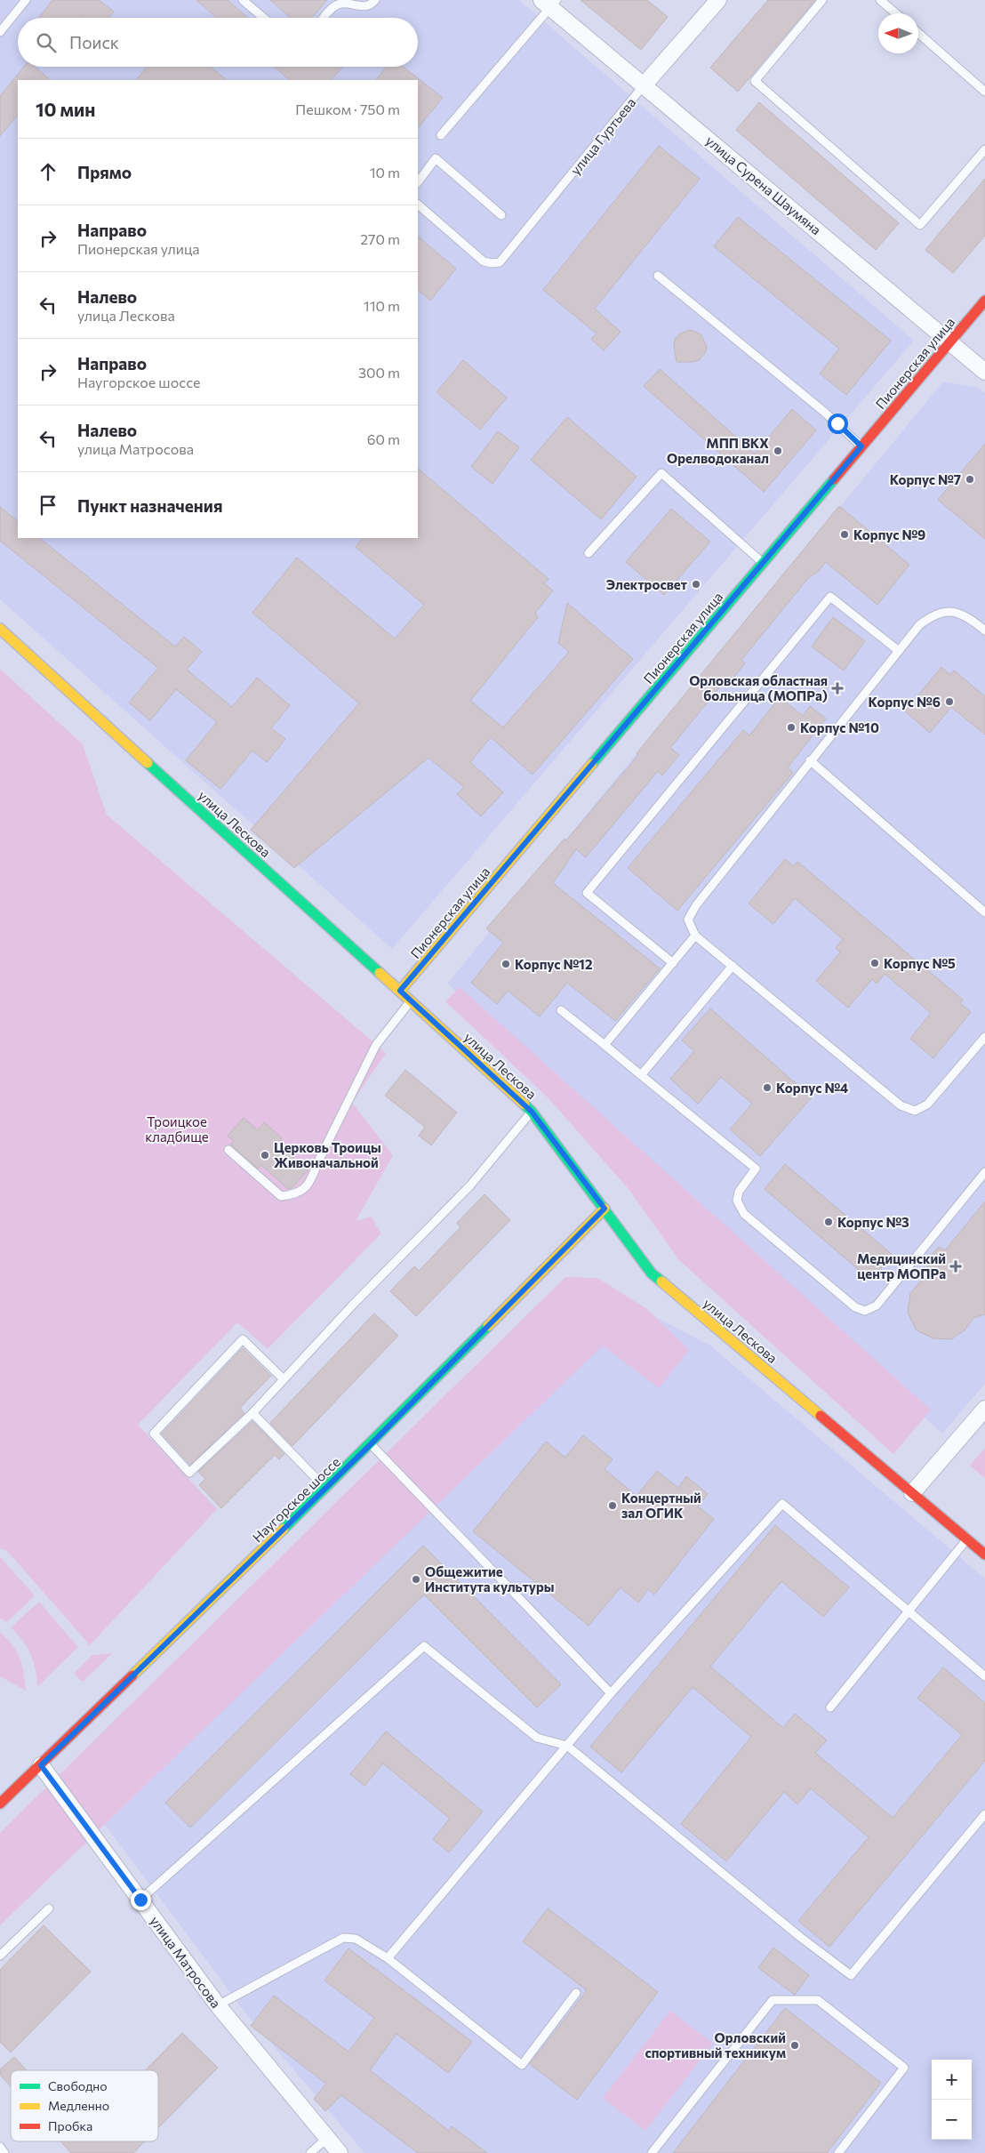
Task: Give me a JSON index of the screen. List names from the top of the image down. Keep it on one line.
{"streets":{"main road":["Пионерская улица","улица Лескова","Наугорское шоссе"],"street":["улица Гуртьева","улица Сурена Шаумяна","улица Матросова"]},"crossings":[["улица Гуртьева","улица Сурена Шаумяна"],["улица Сурена Шаумяна","Пионерская улица"],["Пионерская улица","улица Лескова"],["улица Лескова","Наугорское шоссе"],["Наугорское шоссе","улица Матросова"]],"parks":["Троицкое кладбище"],"places":{"other":["МПП ВКХ Орелводоканал","Корпус №7","Корпус №9","Электросвет","Корпус №6","Корпус №10","Корпус №5","Корпус №12","Корпус №4","Церковь Троицы Живоначальной","Корпус №3","Концертный зал ОГИК","Общежитие Института культуры","Орловский спортивный техникум"],"health":["Орловская областная больница (МОПРа)","Медицинский центр МОПРа"]},"legend":["Свободно","Медленно","Пробка"],"north":"left","page":{"search":"Поиск","heading":["10 мин","Пешком · 750 m"],"list":[["Прямо","10 m"],["Направо","Пионерская улица","270 m"],["Налево","улица Лескова","110 m"],["Направо","Наугорское шоссе","300 m"],["Налево","улица Матросова","60 m"],"Пункт назначения"],"map_buttons":["+","−"]}}
